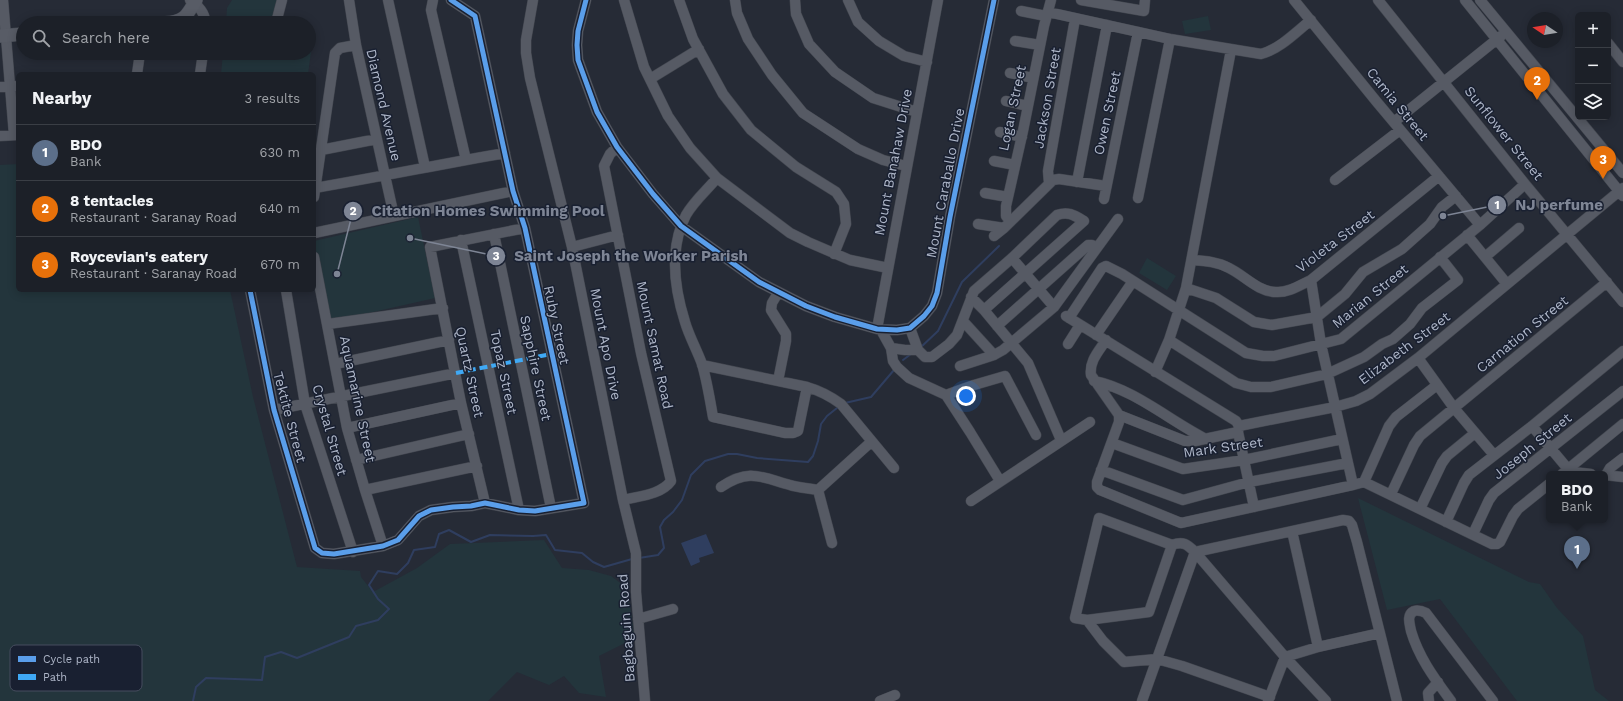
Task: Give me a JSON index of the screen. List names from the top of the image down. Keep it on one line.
{"streets":{"street":["Jackson Street","Camia Street","Diamond Avenue","Logan Street","Owen Street","Sunflower Street","Mount Banahaw Drive","Mount Caraballo Drive","Violeta Street","Marian Street","Ruby Street","Carnation Street","Mount Apo Drive","Mount Samat Road","Elizabeth Street","Sapphire Street","Quartz Street","Topaz Street","Aquamarine Street","Tektite Street","Crystal Street","Joseph Street","Mark Street","Bagbaguin Road"]},"crossings":[["Camia Street","Violeta Street"],["Camia Street","Marian Street"],["Sunflower Street","Marian Street"],["Sunflower Street","Carnation Street"],["Sunflower Street","Elizabeth Street"],["Ruby Street","Sapphire Street"],["Mount Apo Drive","Mount Samat Road"],["Mount Apo Drive","Bagbaguin Road"],["Quartz Street","Topaz Street"],["Tektite Street","Crystal Street"]],"places":["NJ perfume","Saint Joseph the Worker Parish","Citation Homes Swimming Pool"],"legend":["Cycle path","Path"],"north":"left","page":{"map_buttons":["+","−"],"search":"Search here","pins":["2","3","1"],"heading":["Nearby","3 results"],"list":[{"mark":"1","name":"BDO","note":"Bank","value":"630 m"},{"mark":"2","name":"8 tentacles","note":"Restaurant · Saranay Road","value":"640 m"},{"mark":"3","name":"Roycevian's eatery","note":"Restaurant · Saranay Road","value":"670 m"}],"popup":["BDO","Bank"]}}
